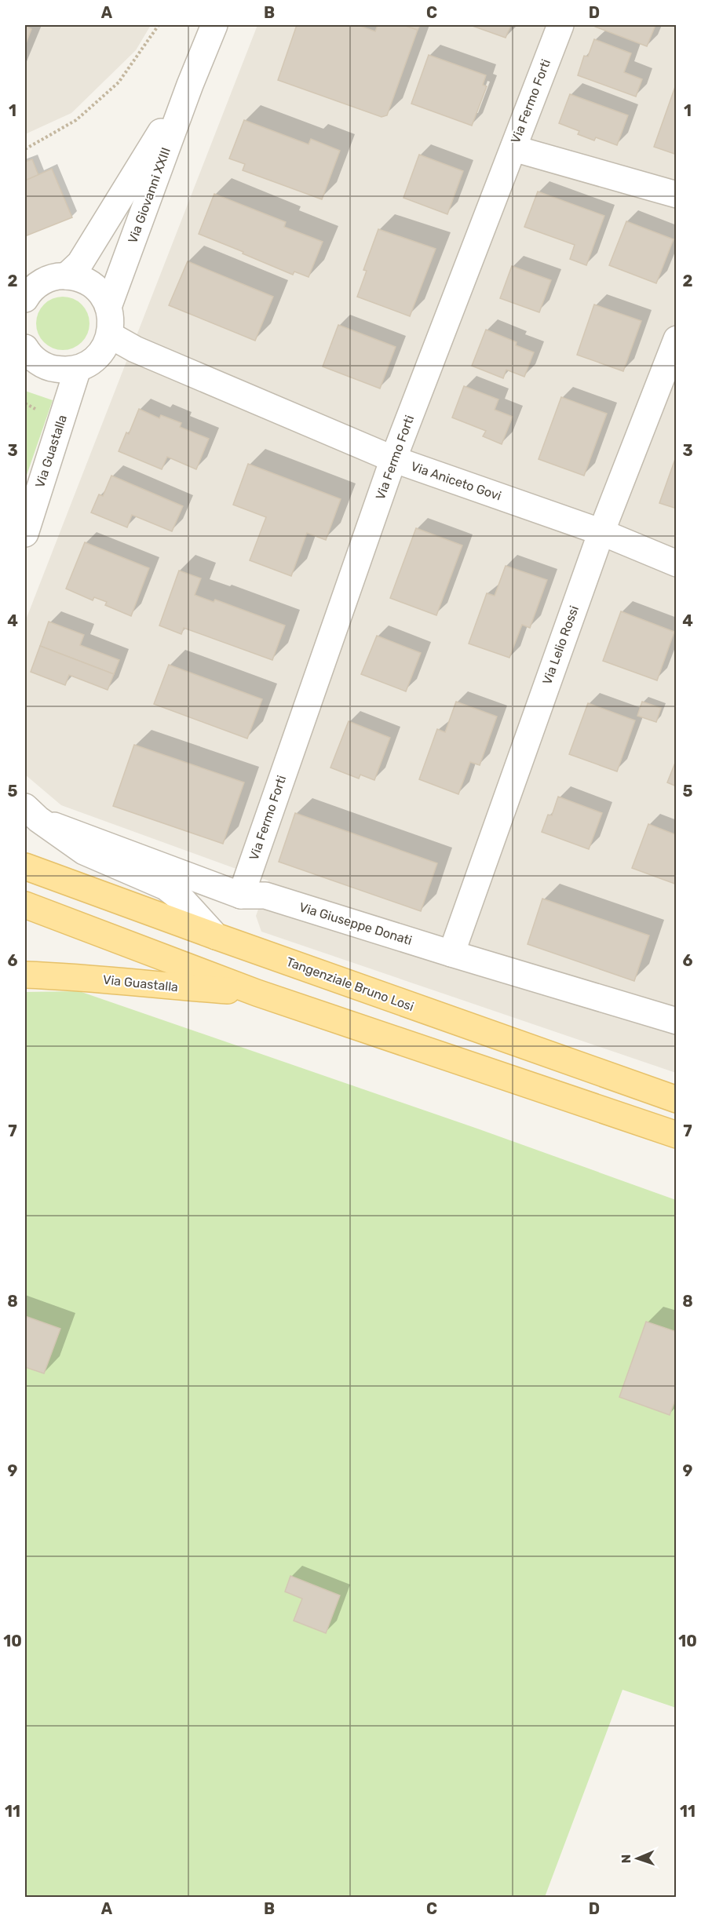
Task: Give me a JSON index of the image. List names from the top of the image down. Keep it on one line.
{"streets":{"main road":["Via Guastalla","Tangenziale Bruno Losi"],"street":["Via Fermo Forti","Via Giovanni XXIII","Via Aniceto Govi","Via Lelio Rossi","Via Giuseppe Donati"]},"crossings":[["Via Fermo Forti","Via Aniceto Govi"],["Via Fermo Forti","Via Giuseppe Donati"],["Via Aniceto Govi","Via Lelio Rossi"],["Via Lelio Rossi","Via Giuseppe Donati"]],"north":"left","grid":{"columns":["A","B","C","D"],"rows":["1","2","3","4","5","6","7","8","9","10","11"]}}
